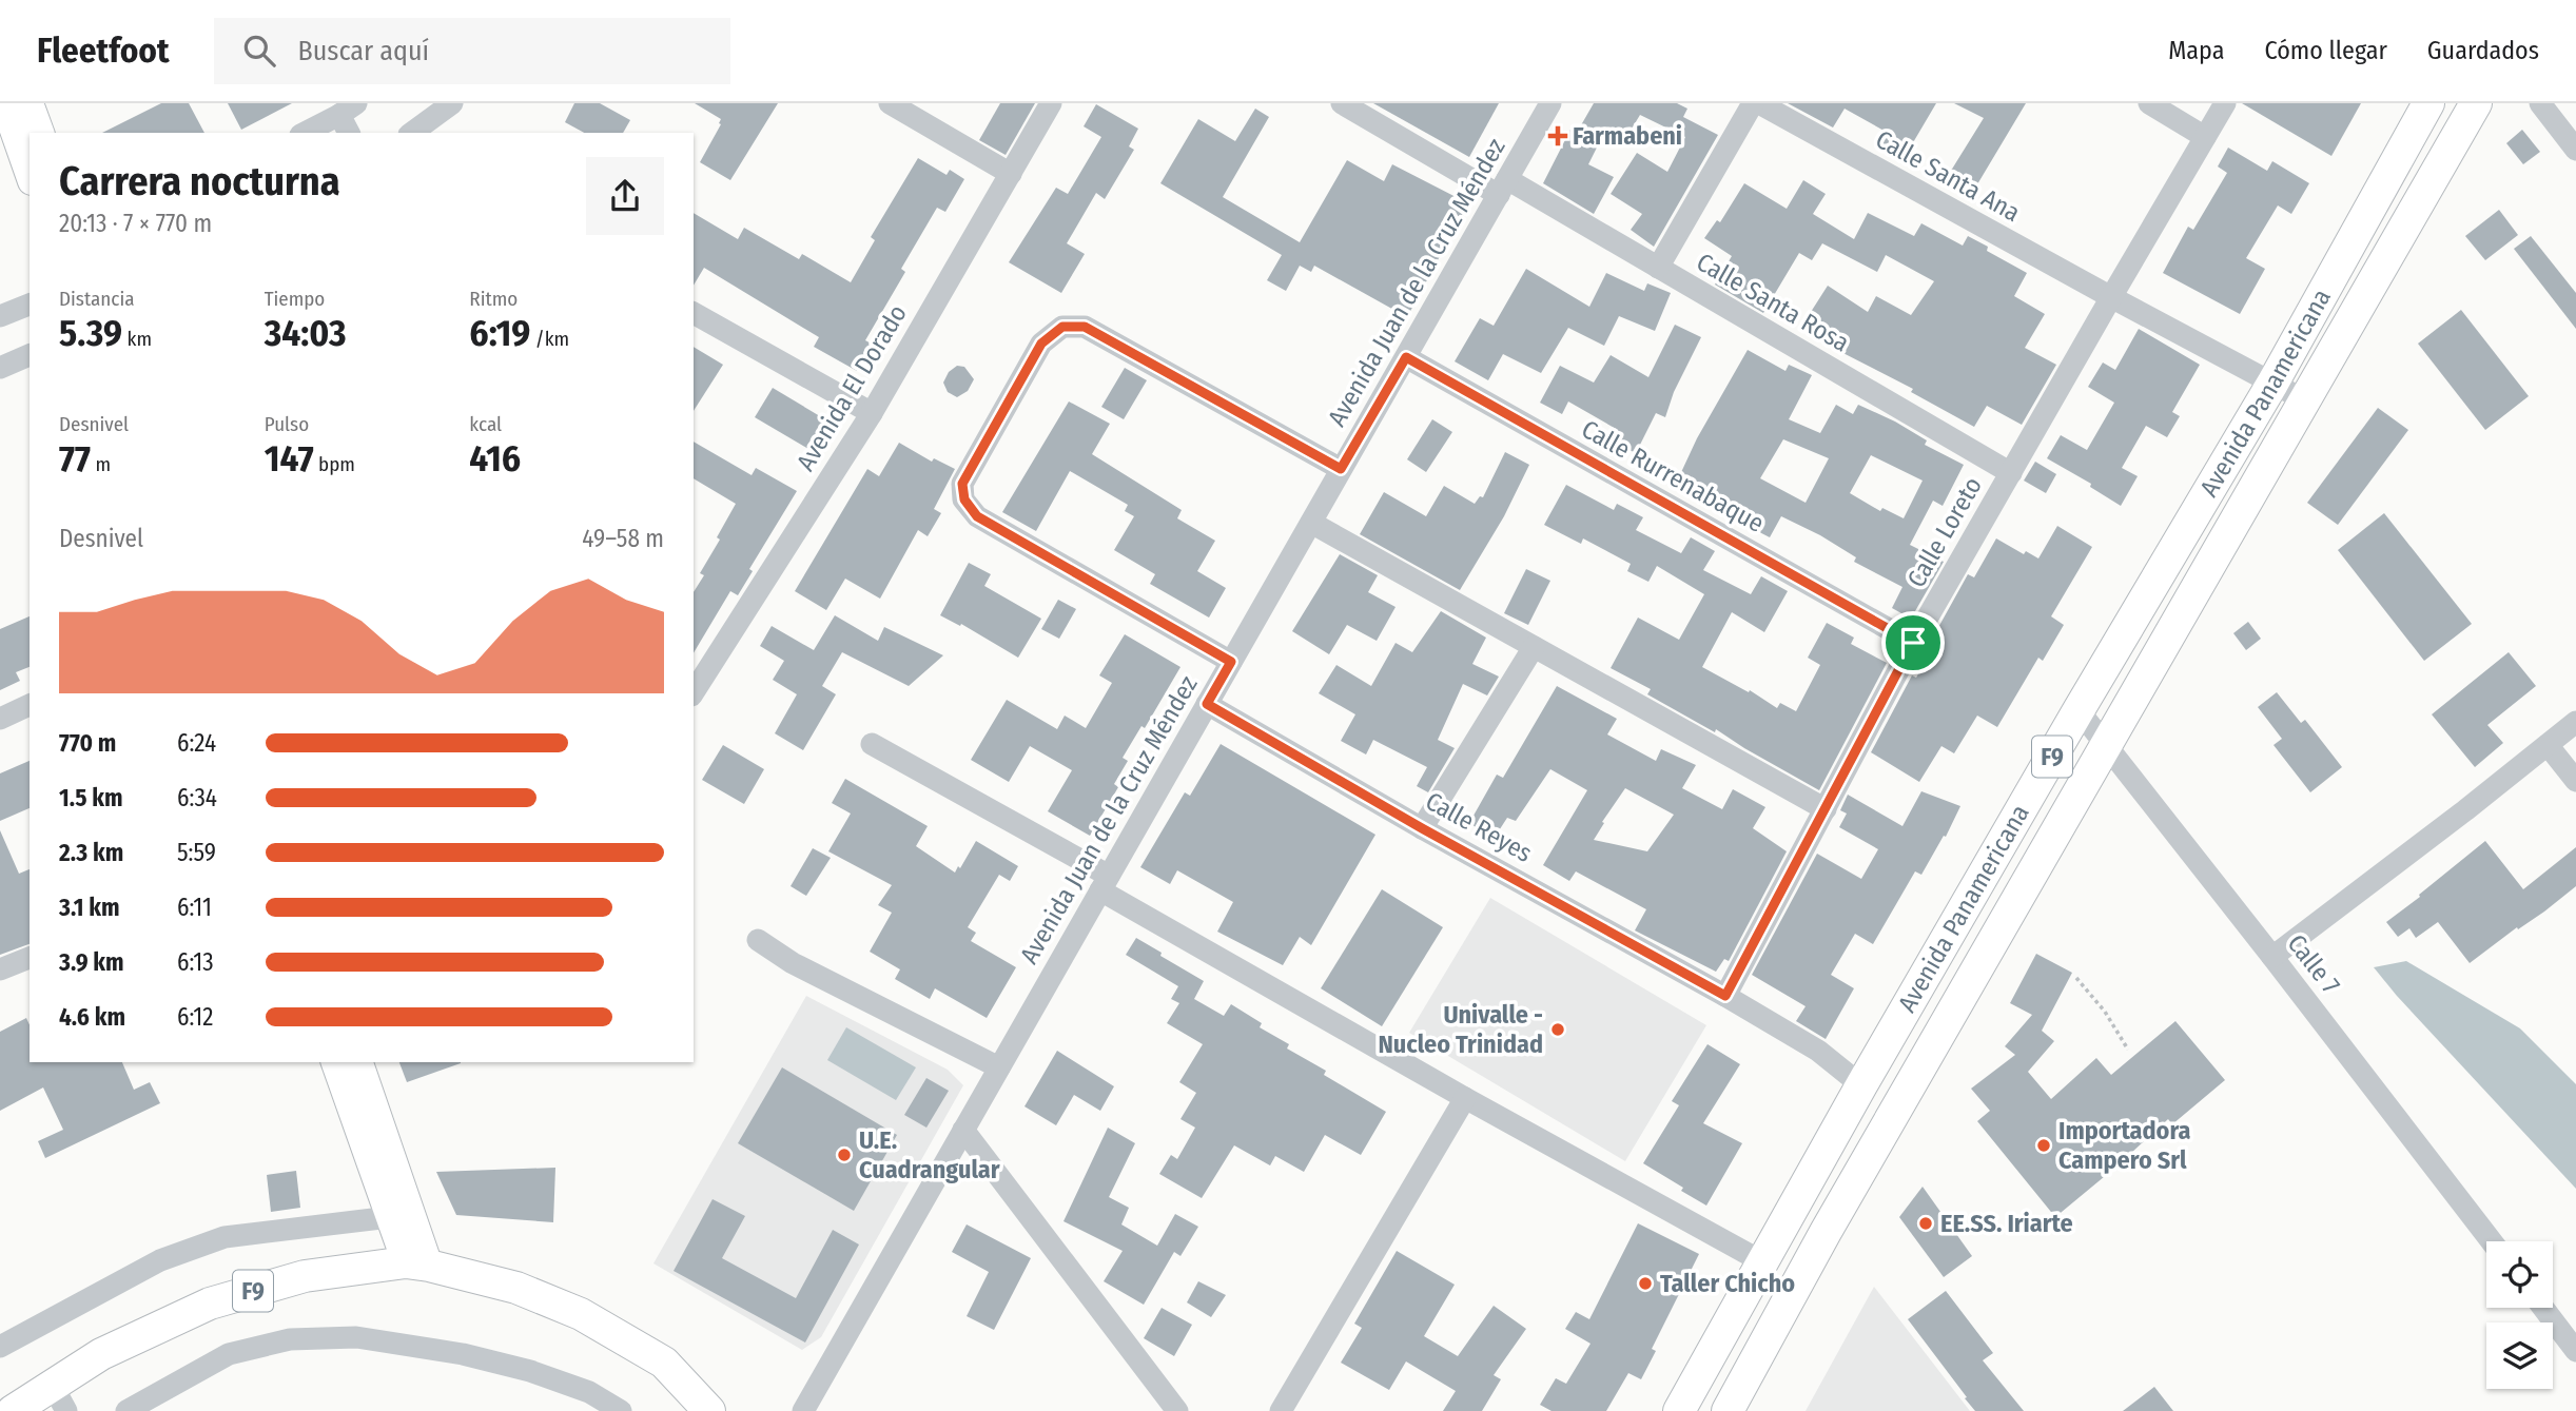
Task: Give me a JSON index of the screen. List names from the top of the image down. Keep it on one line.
{"streets":{"highway":["Avenida Panamericana","F9"],"street":["Calle Santa Ana","Avenida Juan de la Cruz Méndez","Calle Santa Rosa","Avenida El Dorado","Calle Rurrenabaque","Calle Loreto","Calle Reyes","Calle 7"]},"crossings":[["Calle Santa Ana","Avenida Panamericana"],["Calle Santa Ana","Calle Loreto"],["Avenida Juan de la Cruz Méndez","Calle Santa Rosa"],["Avenida Juan de la Cruz Méndez","Calle Rurrenabaque"],["Avenida Juan de la Cruz Méndez","Calle Reyes"],["Calle Santa Rosa","Calle Loreto"],["Avenida Panamericana","Calle Reyes"],["Avenida Panamericana","Calle 7"],["Calle Rurrenabaque","Calle Loreto"],["Calle Loreto","Calle Reyes"]],"places":{"health":["Farmabeni"],"other":["Univalle - Nucleo Trinidad","Importadora Campero Srl","U.E. Cuadrangular","EE.SS. Iriarte","Taller Chicho"]},"page":{"header":"Fleetfoot","search":"Buscar aquí","nav":["Mapa","Cómo llegar","Guardados"],"heading":["Carrera nocturna","20:13 · 7 × 770 m"],"stats":[["Distancia","5.39 km"],["Tiempo","34:03"],["Ritmo","6:19 /km"],["Desnivel","77 m"],["Pulso","147 bpm"],["kcal","416"]],"chart":["Desnivel","49–58 m"],"list":[{"name":"770 m","note":"6:24"},{"name":"1.5 km","note":"6:34"},{"name":"2.3 km","note":"5:59"},{"name":"3.1 km","note":"6:11"},{"name":"3.9 km","note":"6:13"},{"name":"4.6 km","note":"6:12"}]}}
